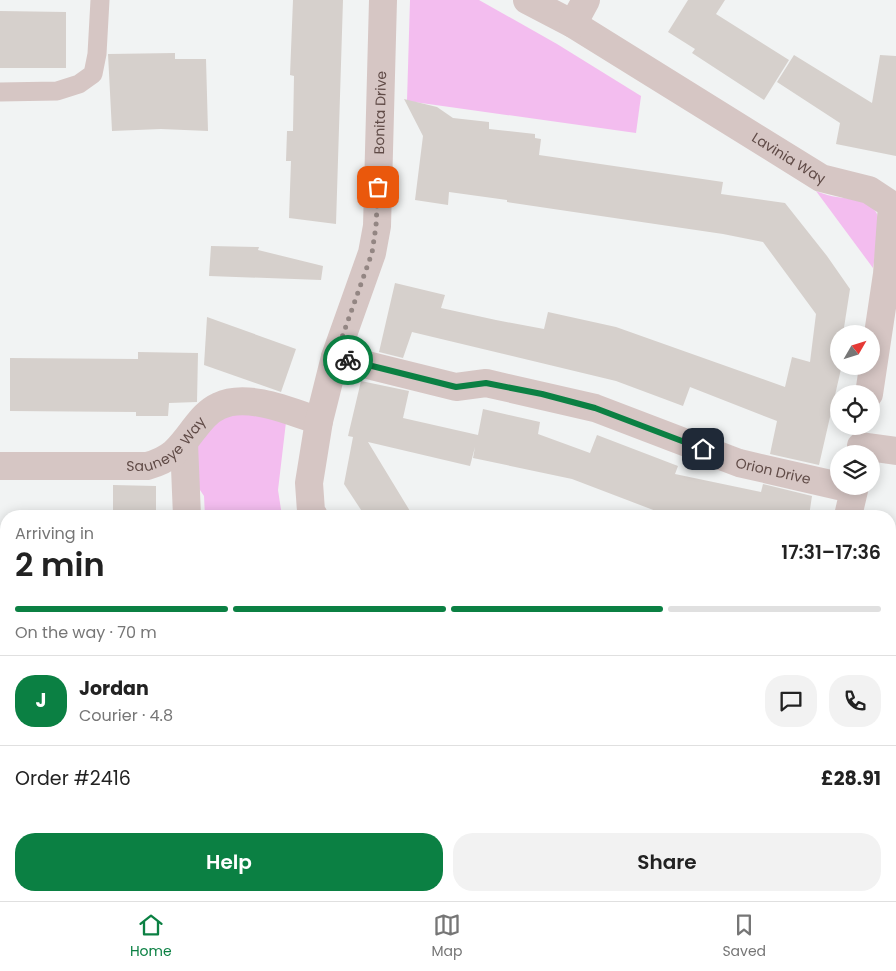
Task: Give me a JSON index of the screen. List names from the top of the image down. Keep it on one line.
{"streets":{"street":["Bonita Drive","Lavinia Way","Sauneye Way","Orion Drive"]},"crossings":[["Bonita Drive","Sauneye Way"],["Bonita Drive","Orion Drive"]],"north":"top right","page":{"heading":["2 min","Arriving in","17:31–17:36"],"panel":["Jordan","Courier · 4.8","Order #2416","£28.91"],"bar":"On the way · 70 m","round":"J","buttons":["Help","Share"],"tabs":["Home","Map","Saved"]}}
